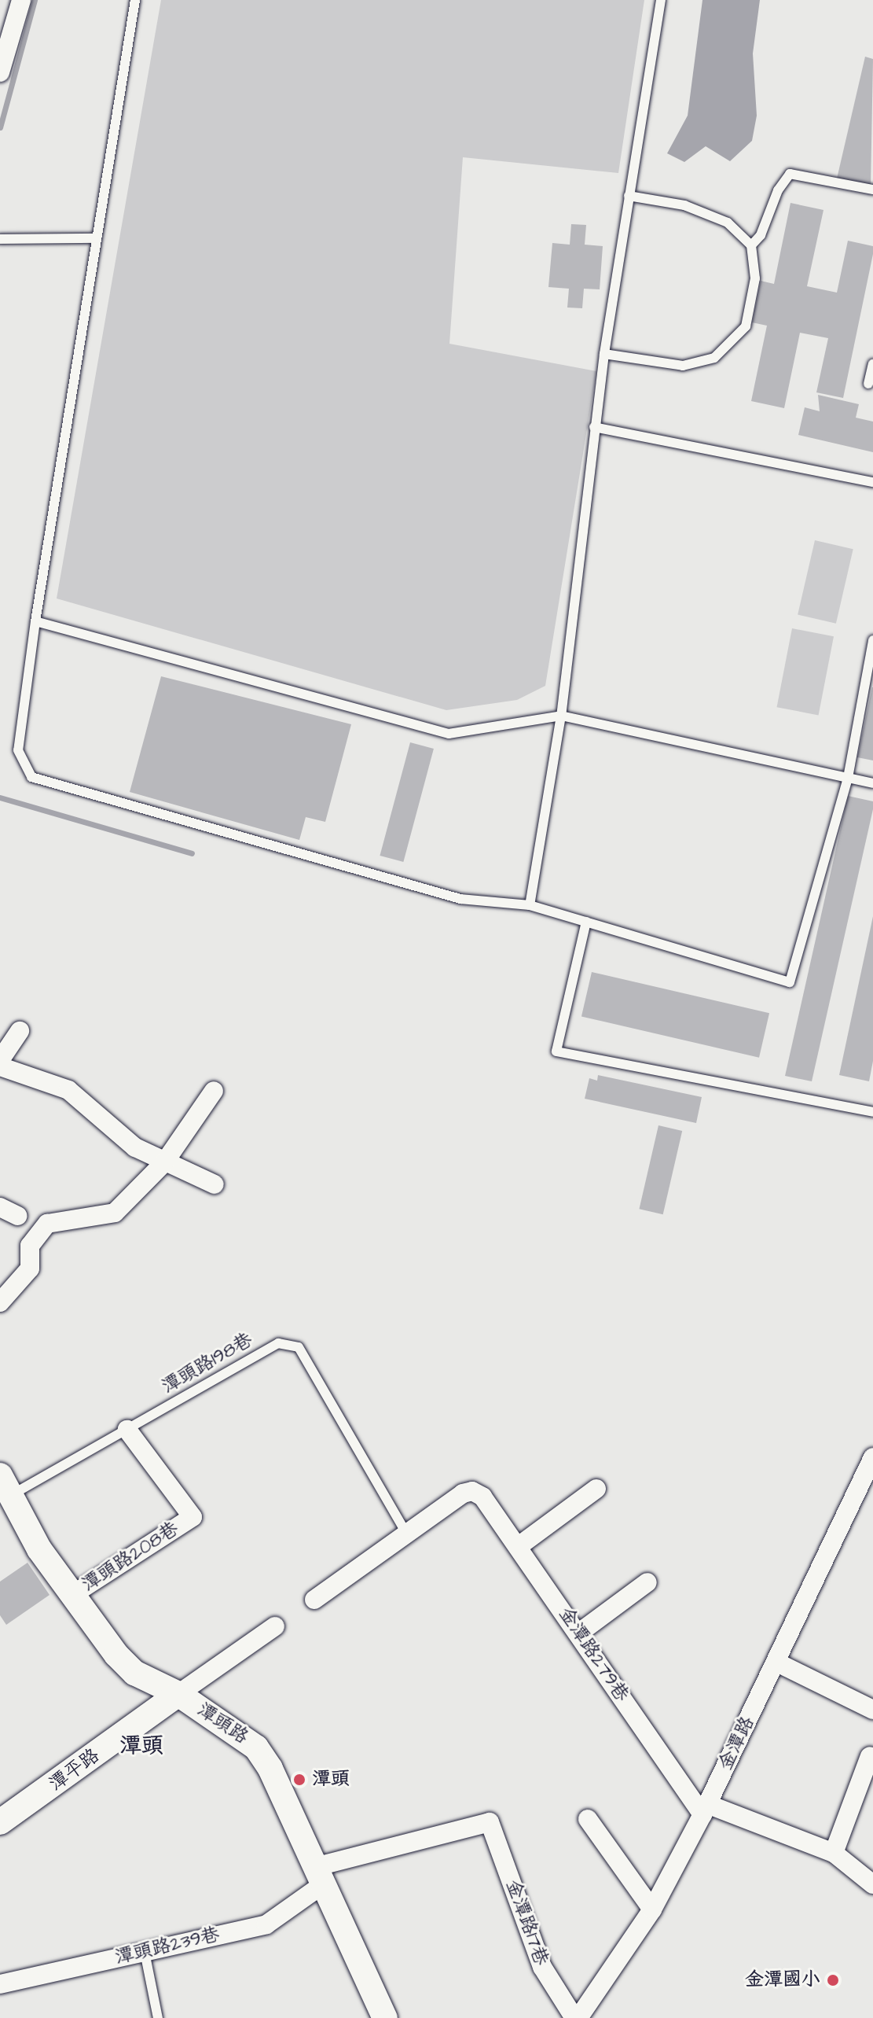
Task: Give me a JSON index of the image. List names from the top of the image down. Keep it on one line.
{"streets":{"street":["潭頭路208巷","金潭路279巷","潭頭路","金潭路","潭平路","金潭路17巷","潭頭路239巷"],"lane":["潭頭路198巷"]},"crossings":[["潭頭路198巷","潭頭路208巷"],["潭頭路198巷","金潭路279巷"],["潭頭路198巷","潭頭路"],["潭頭路208巷","潭頭路"],["金潭路279巷","金潭路"],["潭頭路","潭平路"],["潭頭路","金潭路17巷"],["潭頭路","潭頭路239巷"],["金潭路","金潭路17巷"],["金潭路17巷","潭頭路239巷"]],"districts":["潭頭"],"places":["潭頭","金潭國小"]}
